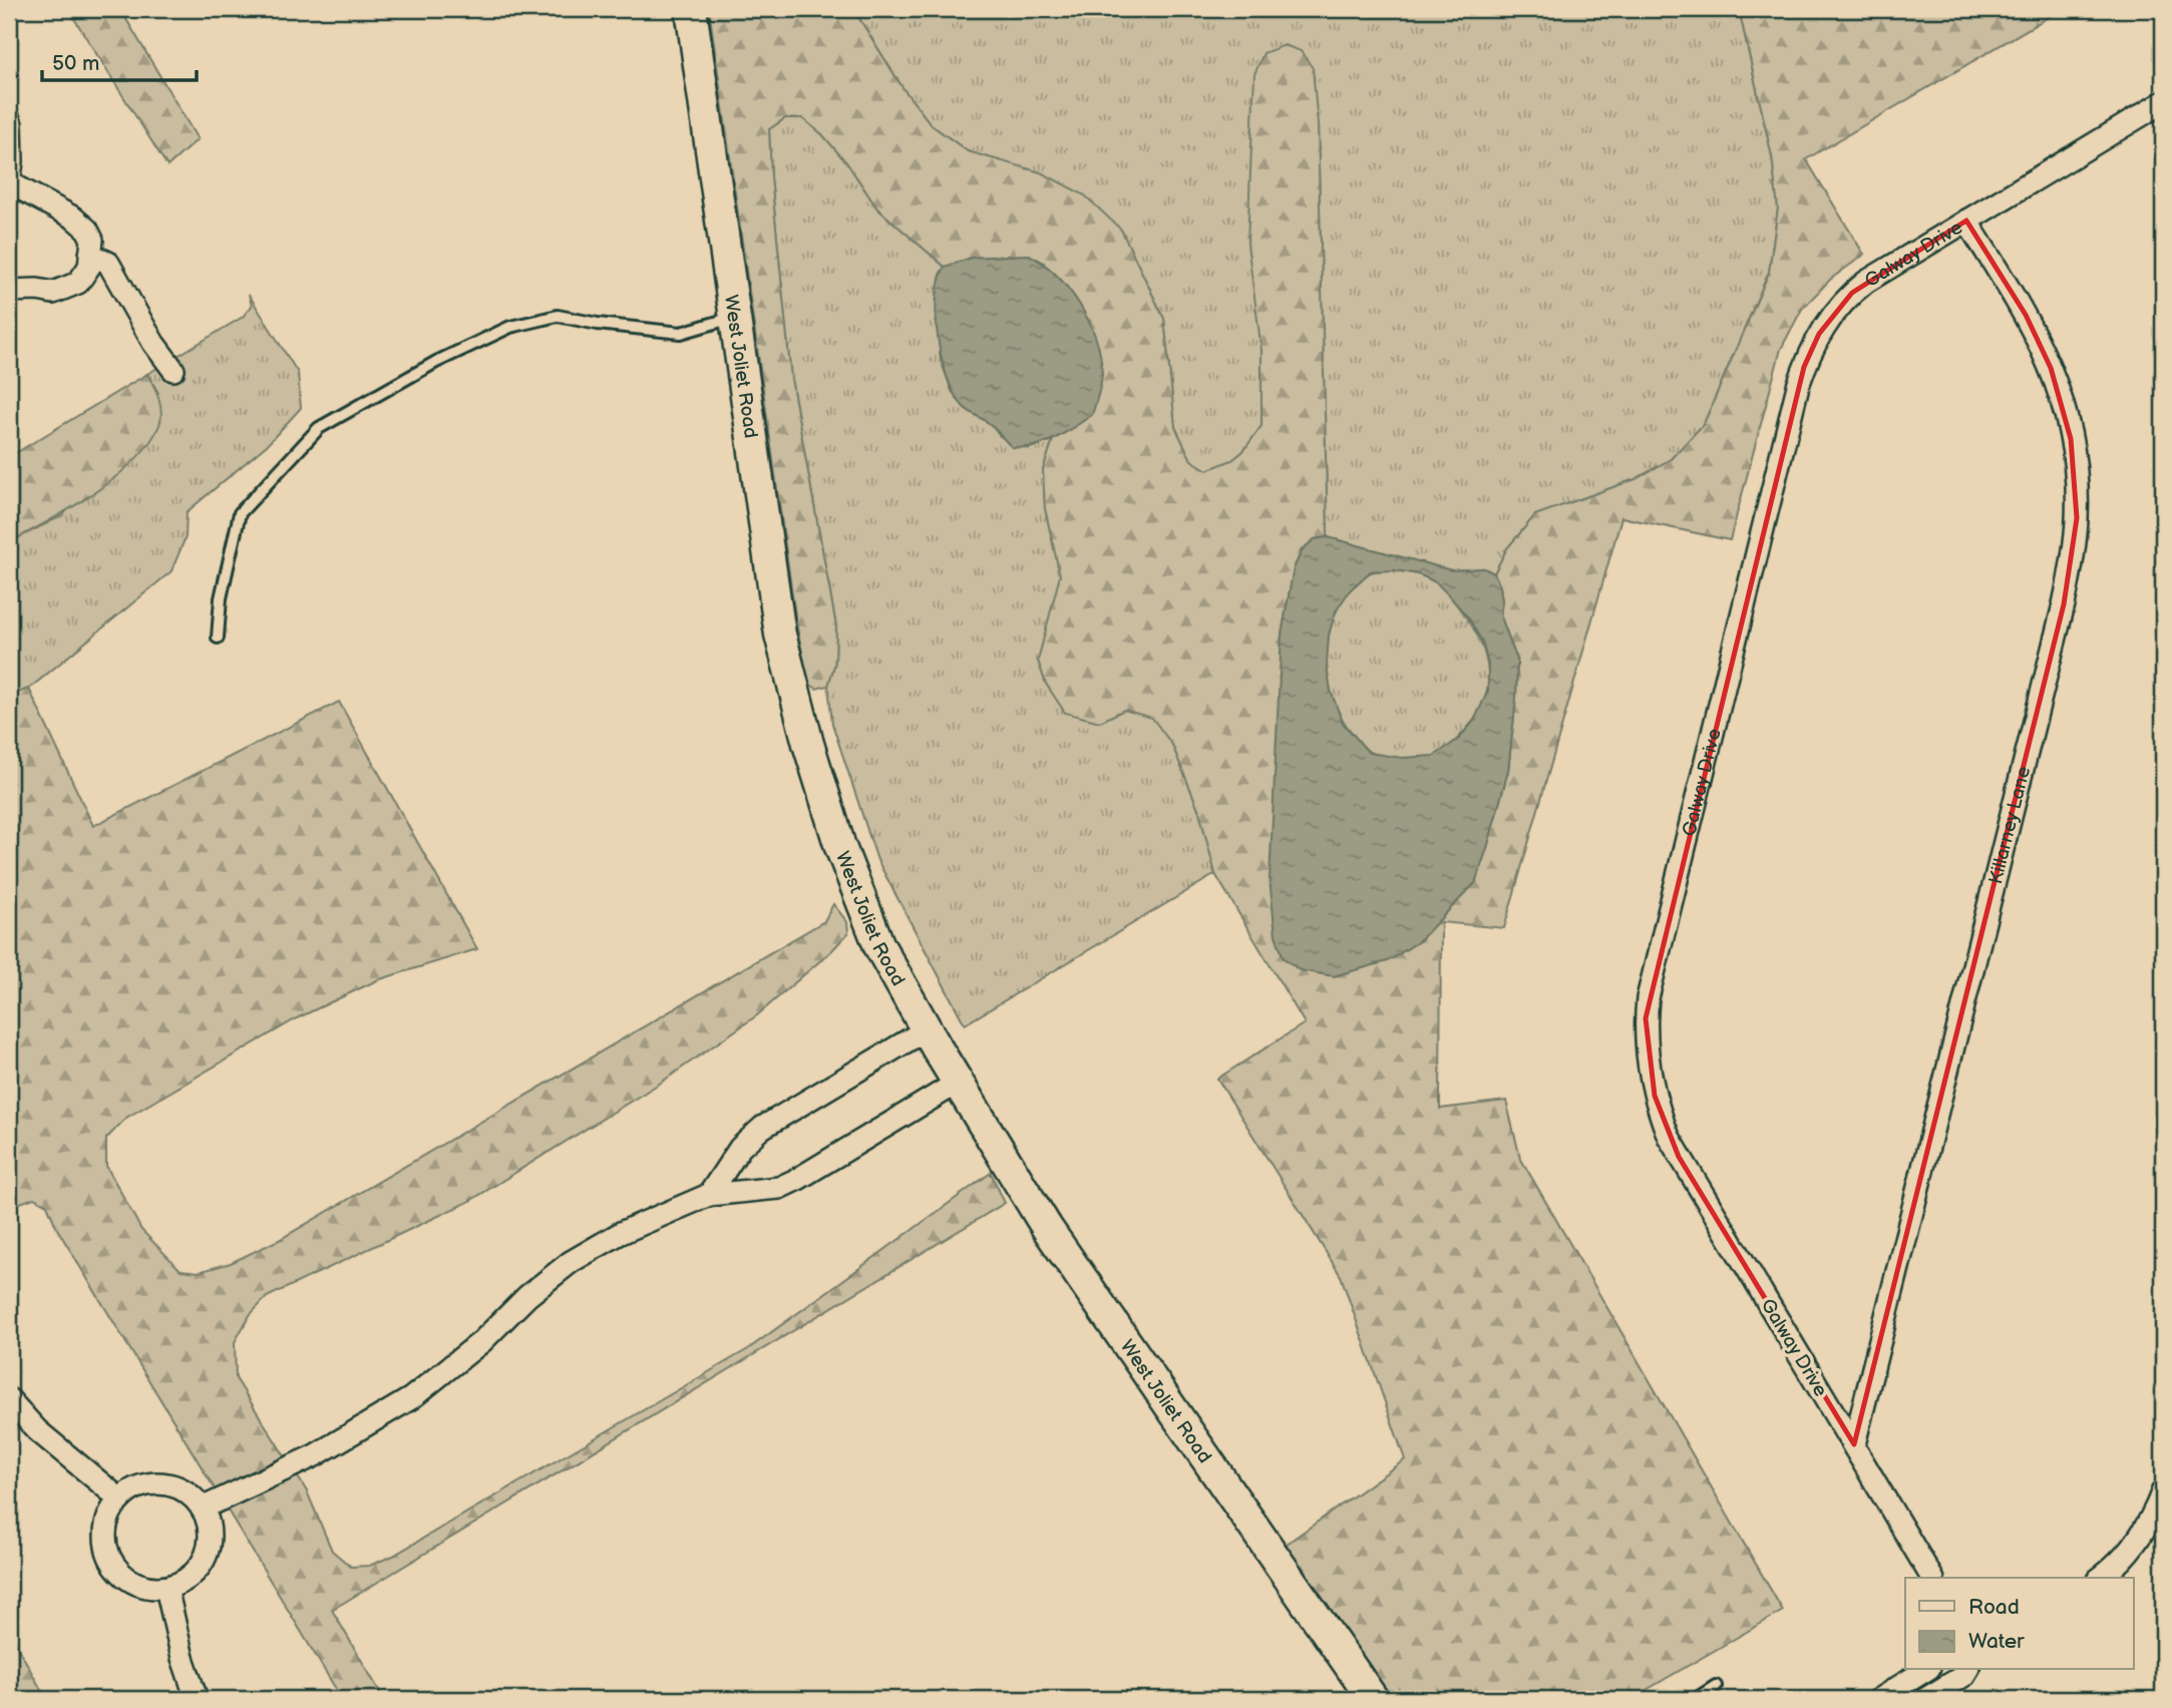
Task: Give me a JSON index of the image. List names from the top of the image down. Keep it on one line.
{"streets":{"main road":["West Joliet Road"],"street":["Galway Drive","Killarney Lane"]},"crossings":[["Galway Drive","Killarney Lane"]],"legend":["Road","Water"],"scale_bar":"50 m"}
